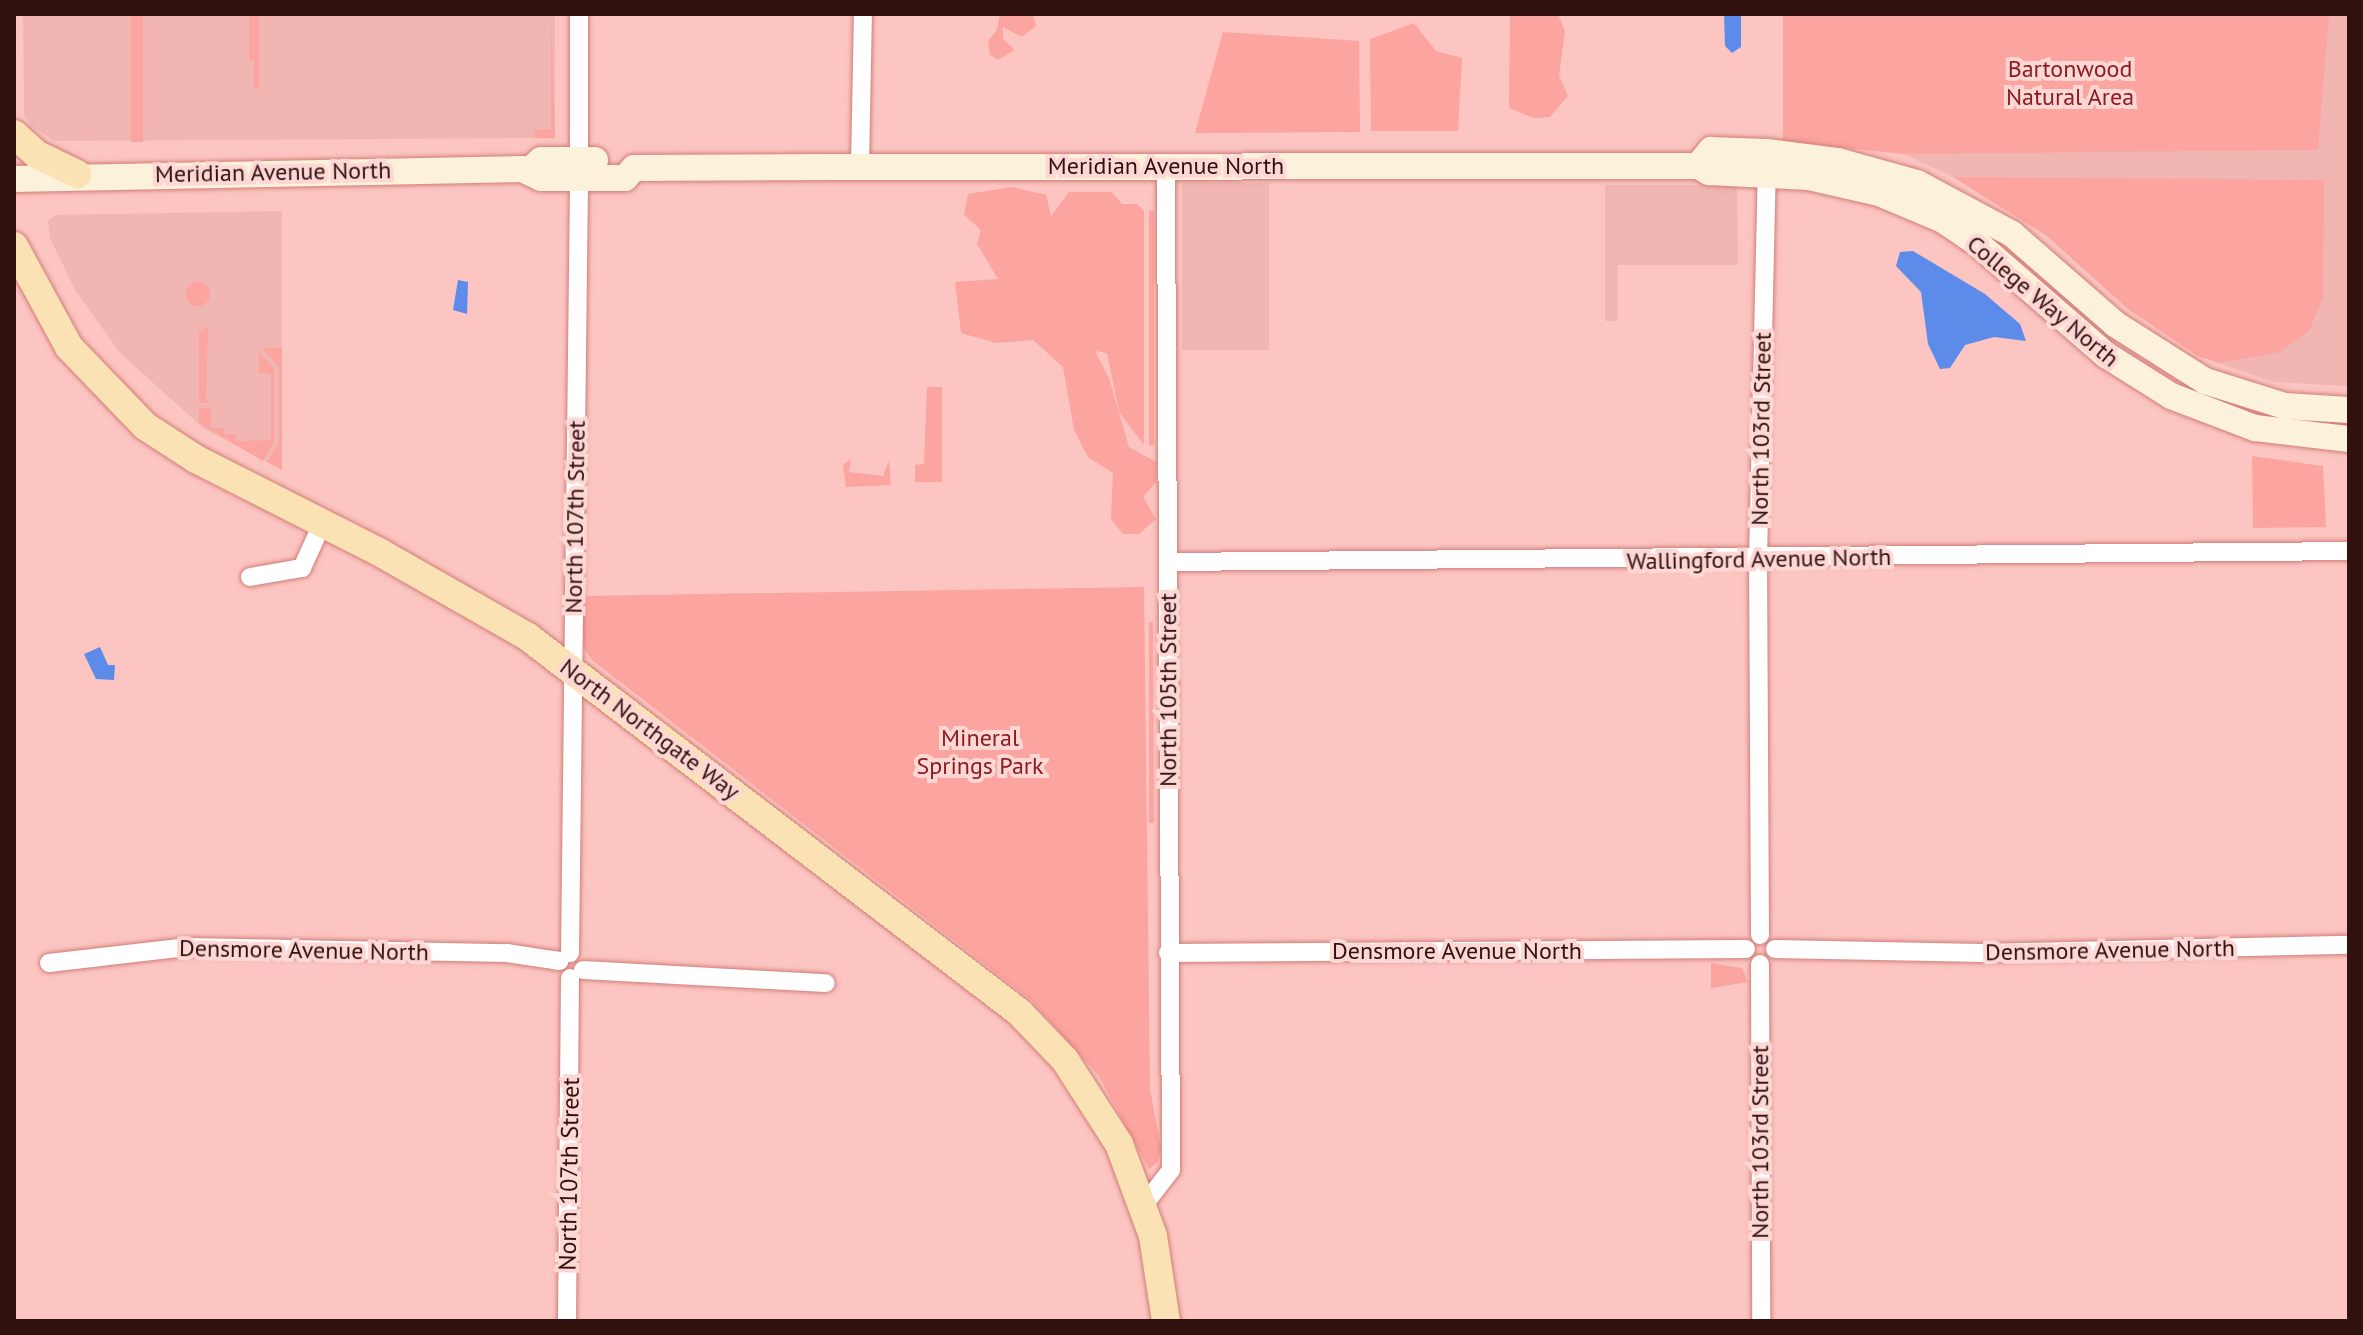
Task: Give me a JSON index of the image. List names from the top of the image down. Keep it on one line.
{"streets":{"main road":["North Northgate Way"],"street":["Meridian Avenue North","College Way North","North 103rd Street","North 107th Street","Wallingford Avenue North","North 105th Street","Densmore Avenue North"]},"crossings":[["Meridian Avenue North","College Way North"],["Meridian Avenue North","North 107th Street"],["Meridian Avenue North","North 105th Street"],["College Way North","North 103rd Street"],["North 103rd Street","Wallingford Avenue North"],["North 107th Street","North Northgate Way"],["North 107th Street","Densmore Avenue North"],["Wallingford Avenue North","North 105th Street"],["North 105th Street","North Northgate Way"],["North 105th Street","Densmore Avenue North"]],"parks":["Bartonwood Natural Area","Mineral Springs Park"]}
